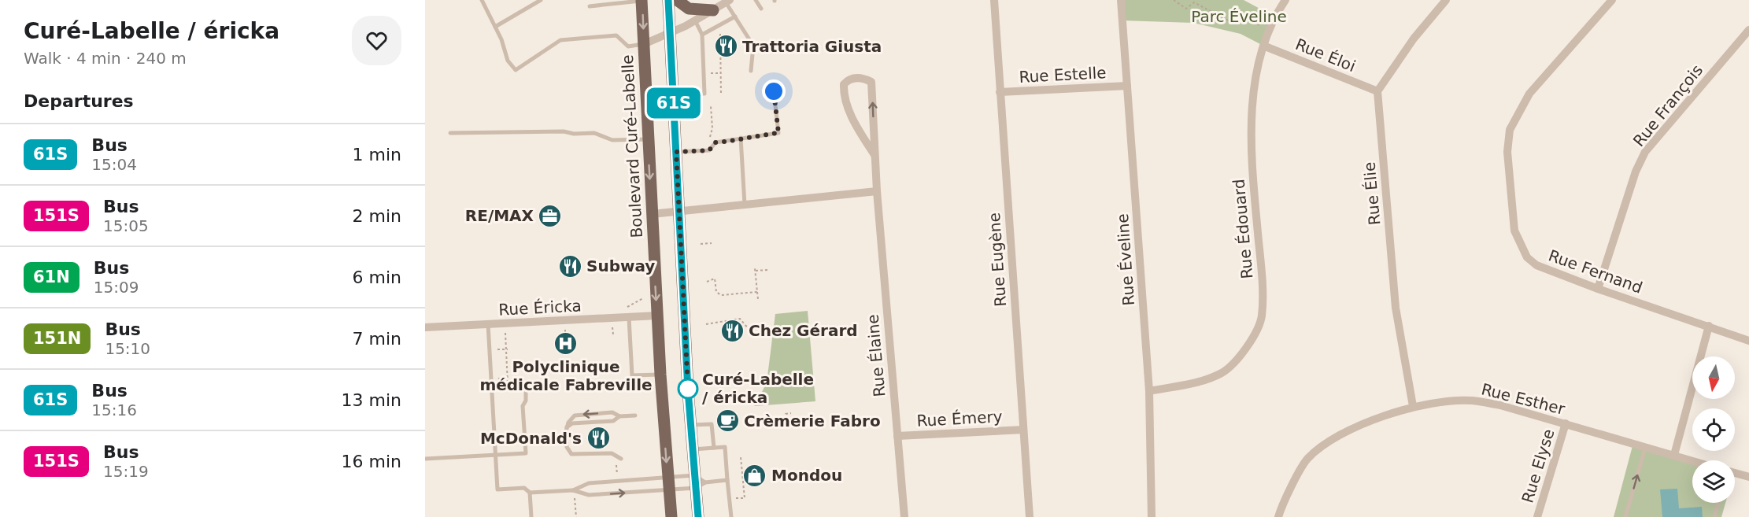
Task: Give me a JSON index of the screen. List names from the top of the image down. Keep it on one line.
{"streets":{"main road":["Boulevard Curé-Labelle"],"street":["Rue Éloi","Rue Estelle","Rue François","Rue Élie","Rue Édouard","Rue Eugène","Rue Éveline","Rue Fernand","Rue Éricka","Rue Élaine","Rue Esther","Rue Émery","Rue Elyse"]},"crossings":[["Rue Éloi","Rue Élie"],["Rue Éloi","Rue Édouard"],["Rue Estelle","Rue Eugène"],["Rue Estelle","Rue Éveline"],["Rue François","Rue Fernand"],["Boulevard Curé-Labelle","Rue Éricka"],["Rue Élie","Rue Esther"],["Rue Édouard","Rue Éveline"],["Rue Eugène","Rue Émery"],["Rue Élaine","Rue Émery"],["Rue Esther","Rue Elyse"]],"parks":["Parc Éveline"],"places":{"restaurant":["Trattoria Giusta","Subway","Chez Gérard","McDonald's"],"office":["RE/MAX"],"hospital":["Polyclinique médicale Fabreville"],"other":["Curé-Labelle / éricka"],"cafe":["Crèmerie Fabro"],"shop":["Mondou"]},"lines":["bus line 61S"],"north":"bottom","page":{"heading":[["Curé-Labelle / éricka","Walk · 4 min · 240 m"],"Departures"],"on_map":"61S","list":[{"mark":"61S","name":"Bus","note":"15:04","value":"1 min"},{"mark":"151S","name":"Bus","note":"15:05","value":"2 min"},{"mark":"61N","name":"Bus","note":"15:09","value":"6 min"},{"mark":"151N","name":"Bus","note":"15:10","value":"7 min"},{"mark":"61S","name":"Bus","note":"15:16","value":"13 min"},{"mark":"151S","name":"Bus","note":"15:19","value":"16 min"}]}}
